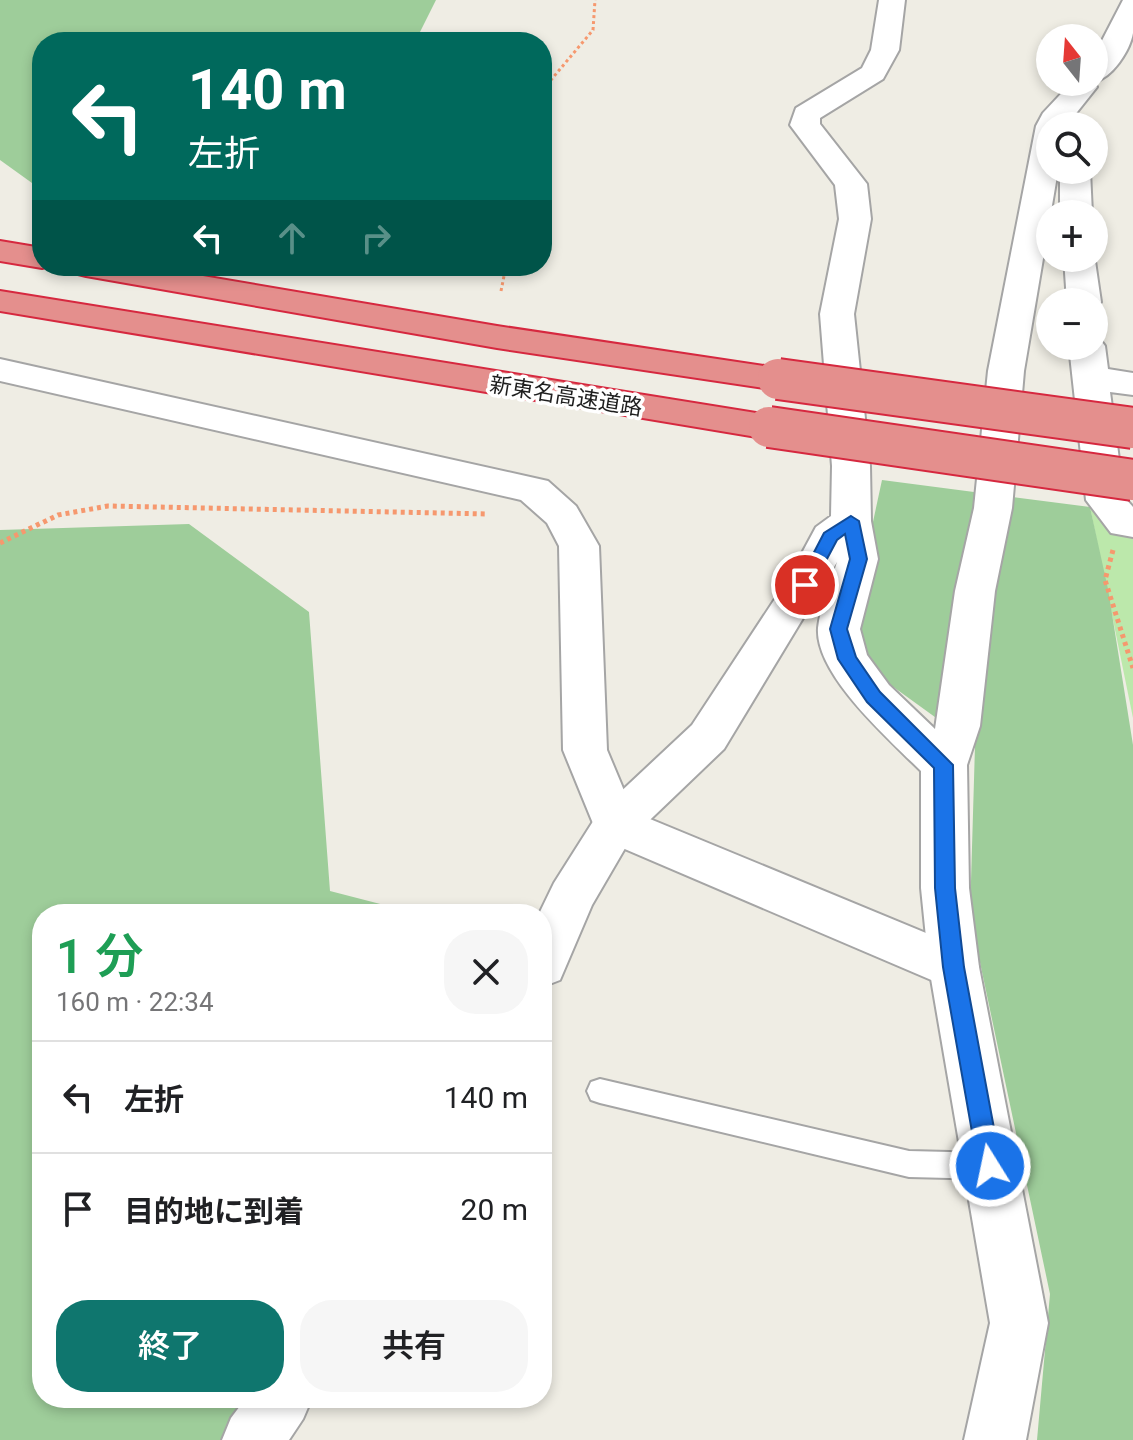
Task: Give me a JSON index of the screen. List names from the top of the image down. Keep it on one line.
{"streets":{"highway":["新東名高速道路"]},"north":"top","page":{"map_buttons":["+","−"],"turn":["140 m","左折"],"heading":["1 分","160 m · 22:34"],"list":[{"name":"左折","value":"140 m"},{"name":"目的地に到着","value":"20 m"}],"buttons":["終了","共有"]}}
